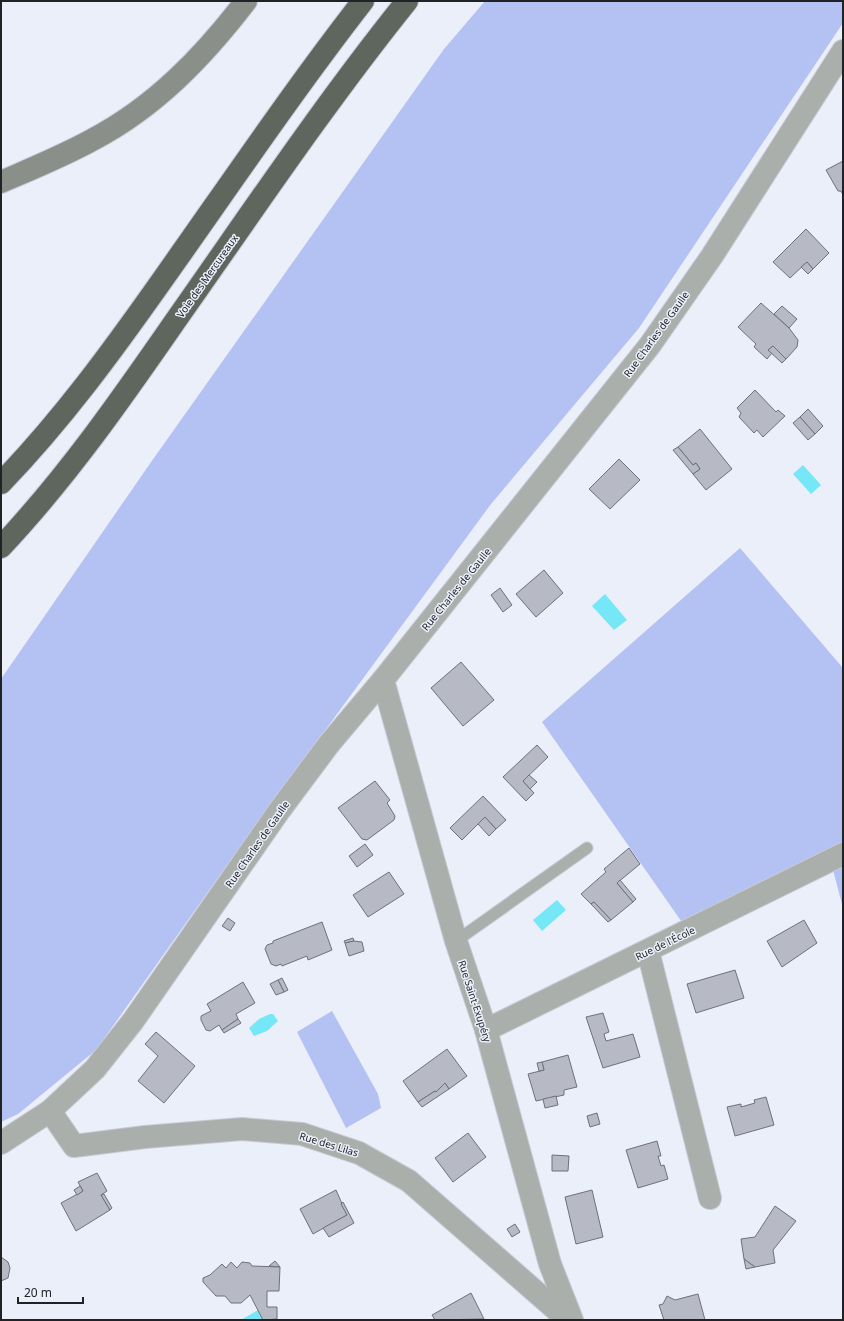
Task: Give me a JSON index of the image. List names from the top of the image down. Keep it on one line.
{"streets":{"highway":["Voie des Mercureaux"],"street":["Rue Charles de Gaulle","Rue de l'École","Rue Saint-Exupéry","Rue des Lilas"]},"crossings":[["Rue Charles de Gaulle","Rue Saint-Exupéry"],["Rue Charles de Gaulle","Rue des Lilas"],["Rue de l'École","Rue Saint-Exupéry"]],"scale_bar":"20 m"}
